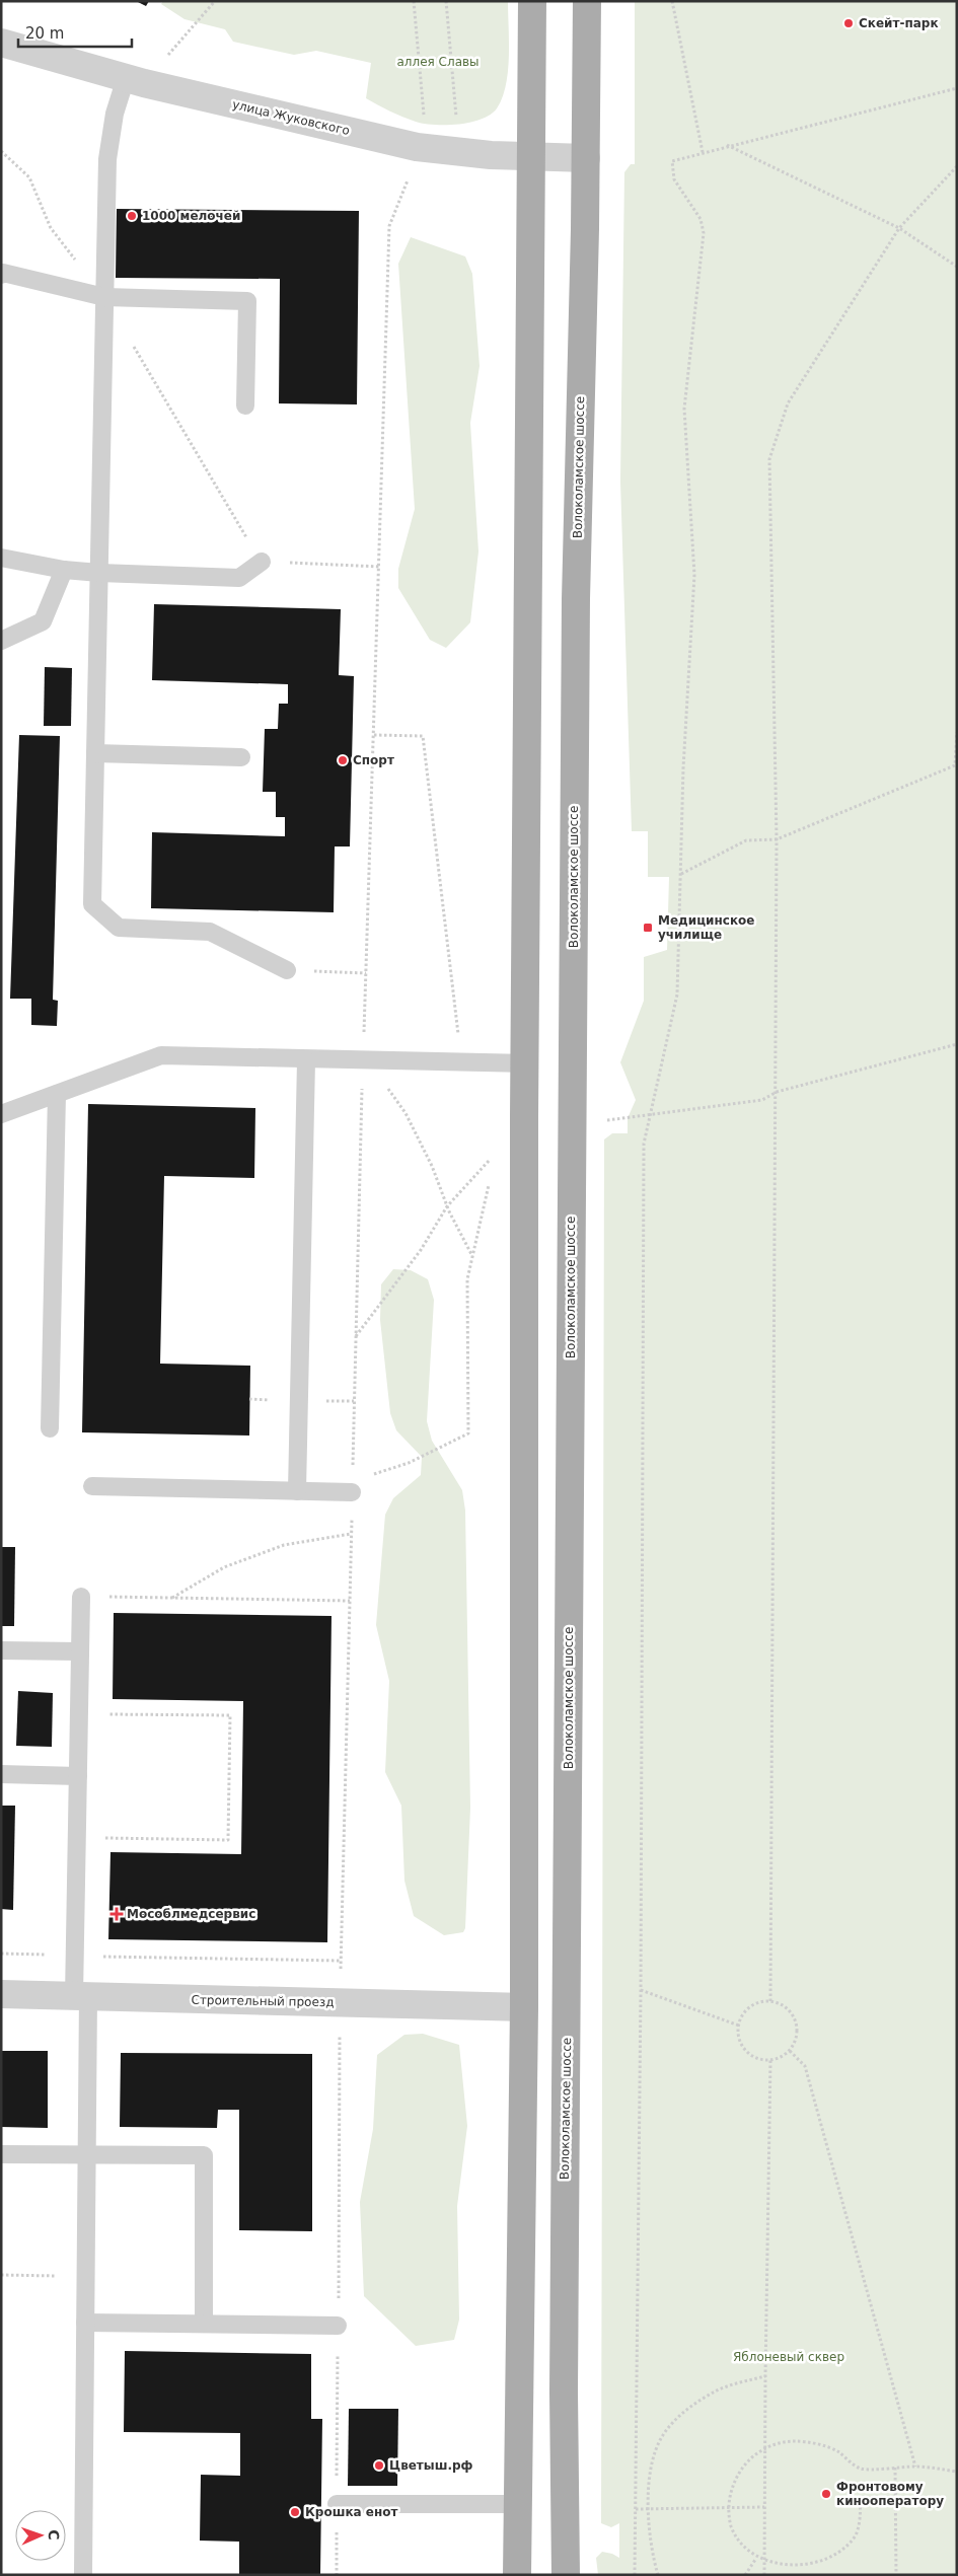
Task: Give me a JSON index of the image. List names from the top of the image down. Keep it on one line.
{"streets":{"main road":["Волоколамское шоссе"],"street":["улица Жуковского","Строительный проезд"]},"crossings":[["улица Жуковского","Волоколамское шоссе"]],"parks":["аллея Славы","Яблоневый сквер"],"places":{"other":["Скейт-парк","1000 мелочей","Спорт","Цветыш.рф","Фронтовому кинооператору","Крошка енот"],"transit":["Медицинское училище"],"health":["Мособлмедсервис"]},"scale_bar":"20 m","north":"right"}
